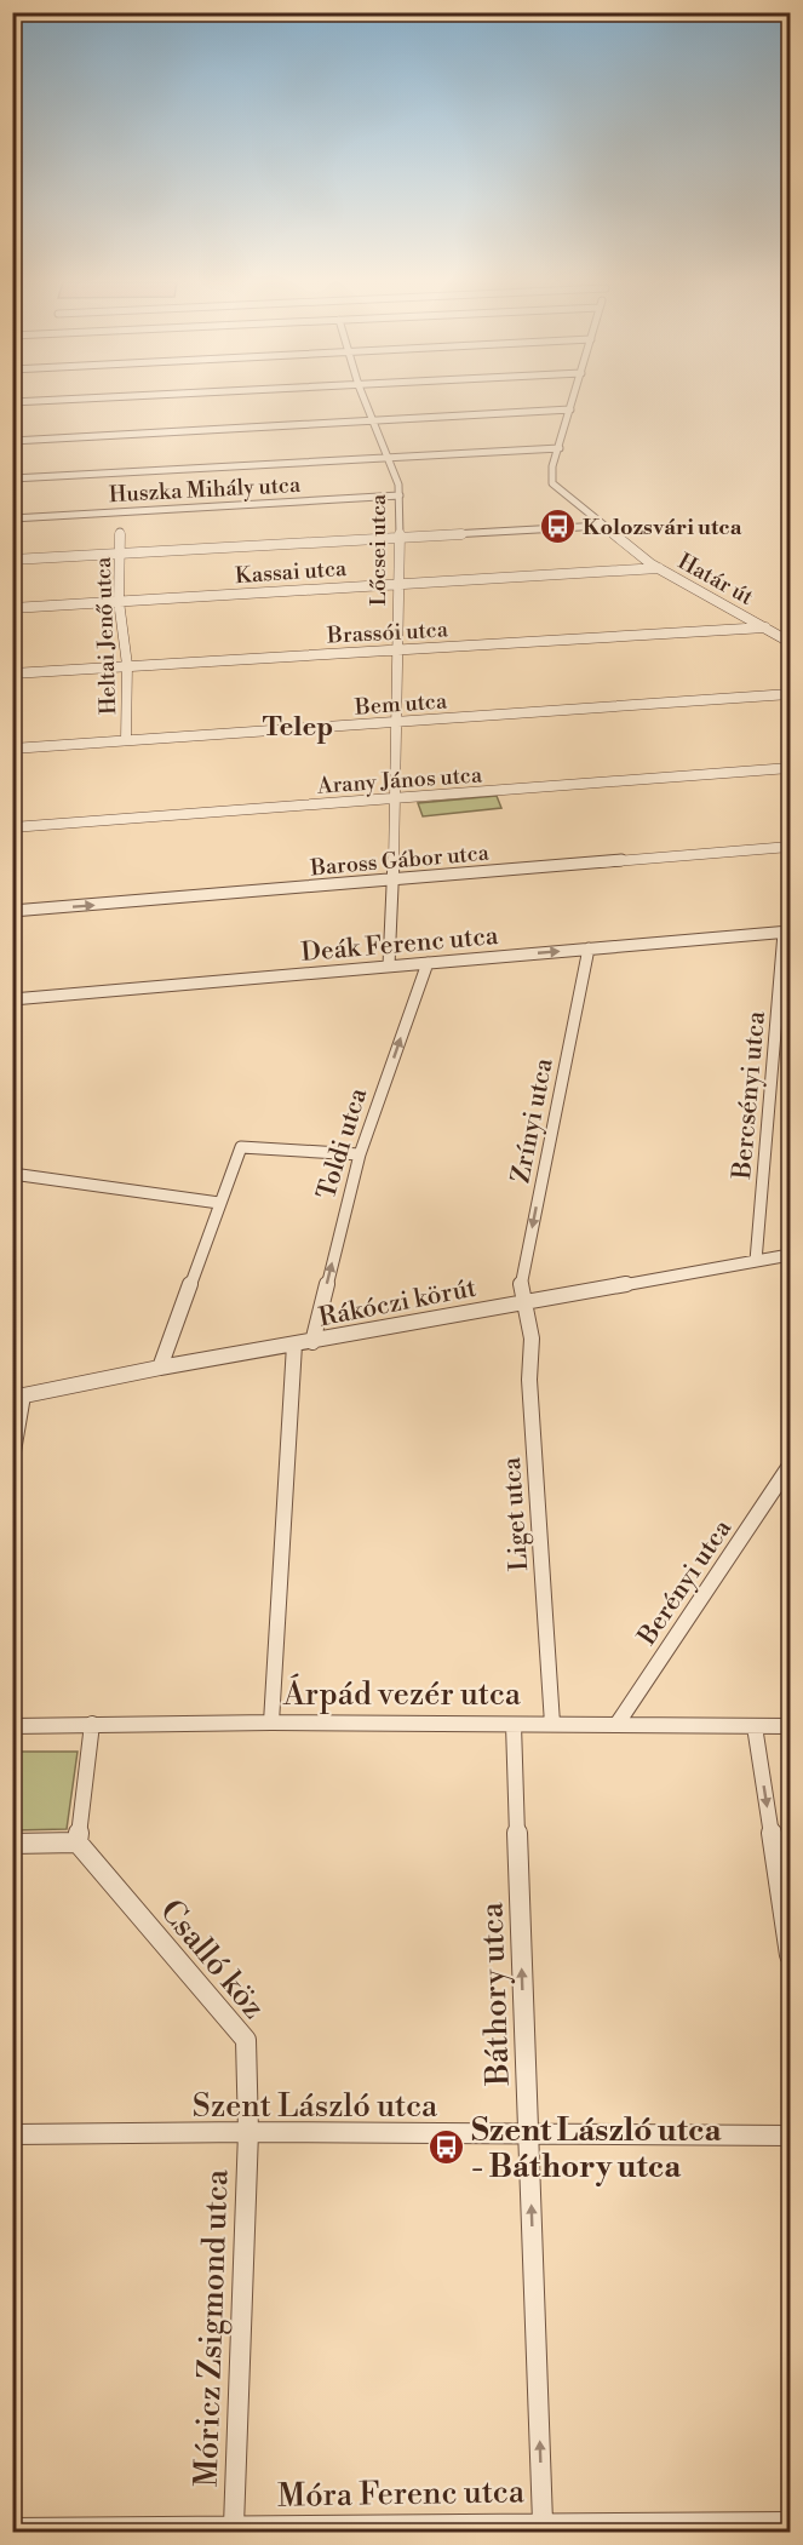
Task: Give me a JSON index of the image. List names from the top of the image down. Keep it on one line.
{"streets":{"street":["Huszka Mihály utca","Lőcsei utca","Kassai utca","Határ út","Brassói utca","Heltai Jenő utca","Bem utca","Arany János utca","Baross Gábor utca","Deák Ferenc utca","Bercsényi utca","Zrínyi utca","Toldi utca","Rákóczi körút","Liget utca","Berényi utca","Árpád vezér utca","Csalló köz","Báthory utca","Szent László utca","Móricz Zsigmond utca","Móra Ferenc utca"]},"crossings":[["Huszka Mihály utca","Lőcsei utca"],["Lőcsei utca","Kassai utca"],["Lőcsei utca","Brassói utca"],["Lőcsei utca","Bem utca"],["Lőcsei utca","Arany János utca"],["Lőcsei utca","Baross Gábor utca"],["Lőcsei utca","Deák Ferenc utca"],["Kassai utca","Határ út"],["Kassai utca","Heltai Jenő utca"],["Határ út","Brassói utca"],["Brassói utca","Heltai Jenő utca"],["Heltai Jenő utca","Bem utca"],["Deák Ferenc utca","Bercsényi utca"],["Deák Ferenc utca","Zrínyi utca"],["Deák Ferenc utca","Toldi utca"],["Bercsényi utca","Rákóczi körút"],["Zrínyi utca","Rákóczi körút"],["Zrínyi utca","Liget utca"],["Toldi utca","Rákóczi körút"],["Rákóczi körút","Liget utca"],["Liget utca","Árpád vezér utca"],["Berényi utca","Árpád vezér utca"],["Árpád vezér utca","Báthory utca"],["Csalló köz","Szent László utca"],["Csalló köz","Móricz Zsigmond utca"],["Báthory utca","Szent László utca"],["Báthory utca","Móra Ferenc utca"],["Szent László utca","Móricz Zsigmond utca"],["Móricz Zsigmond utca","Móra Ferenc utca"]],"one_way":["Baross Gábor utca","Zrínyi utca","Toldi utca","Báthory utca"],"districts":["Telep"],"places":{"bus stop":["Kolozsvári utca","Szent László utca - Báthory utca"]}}
